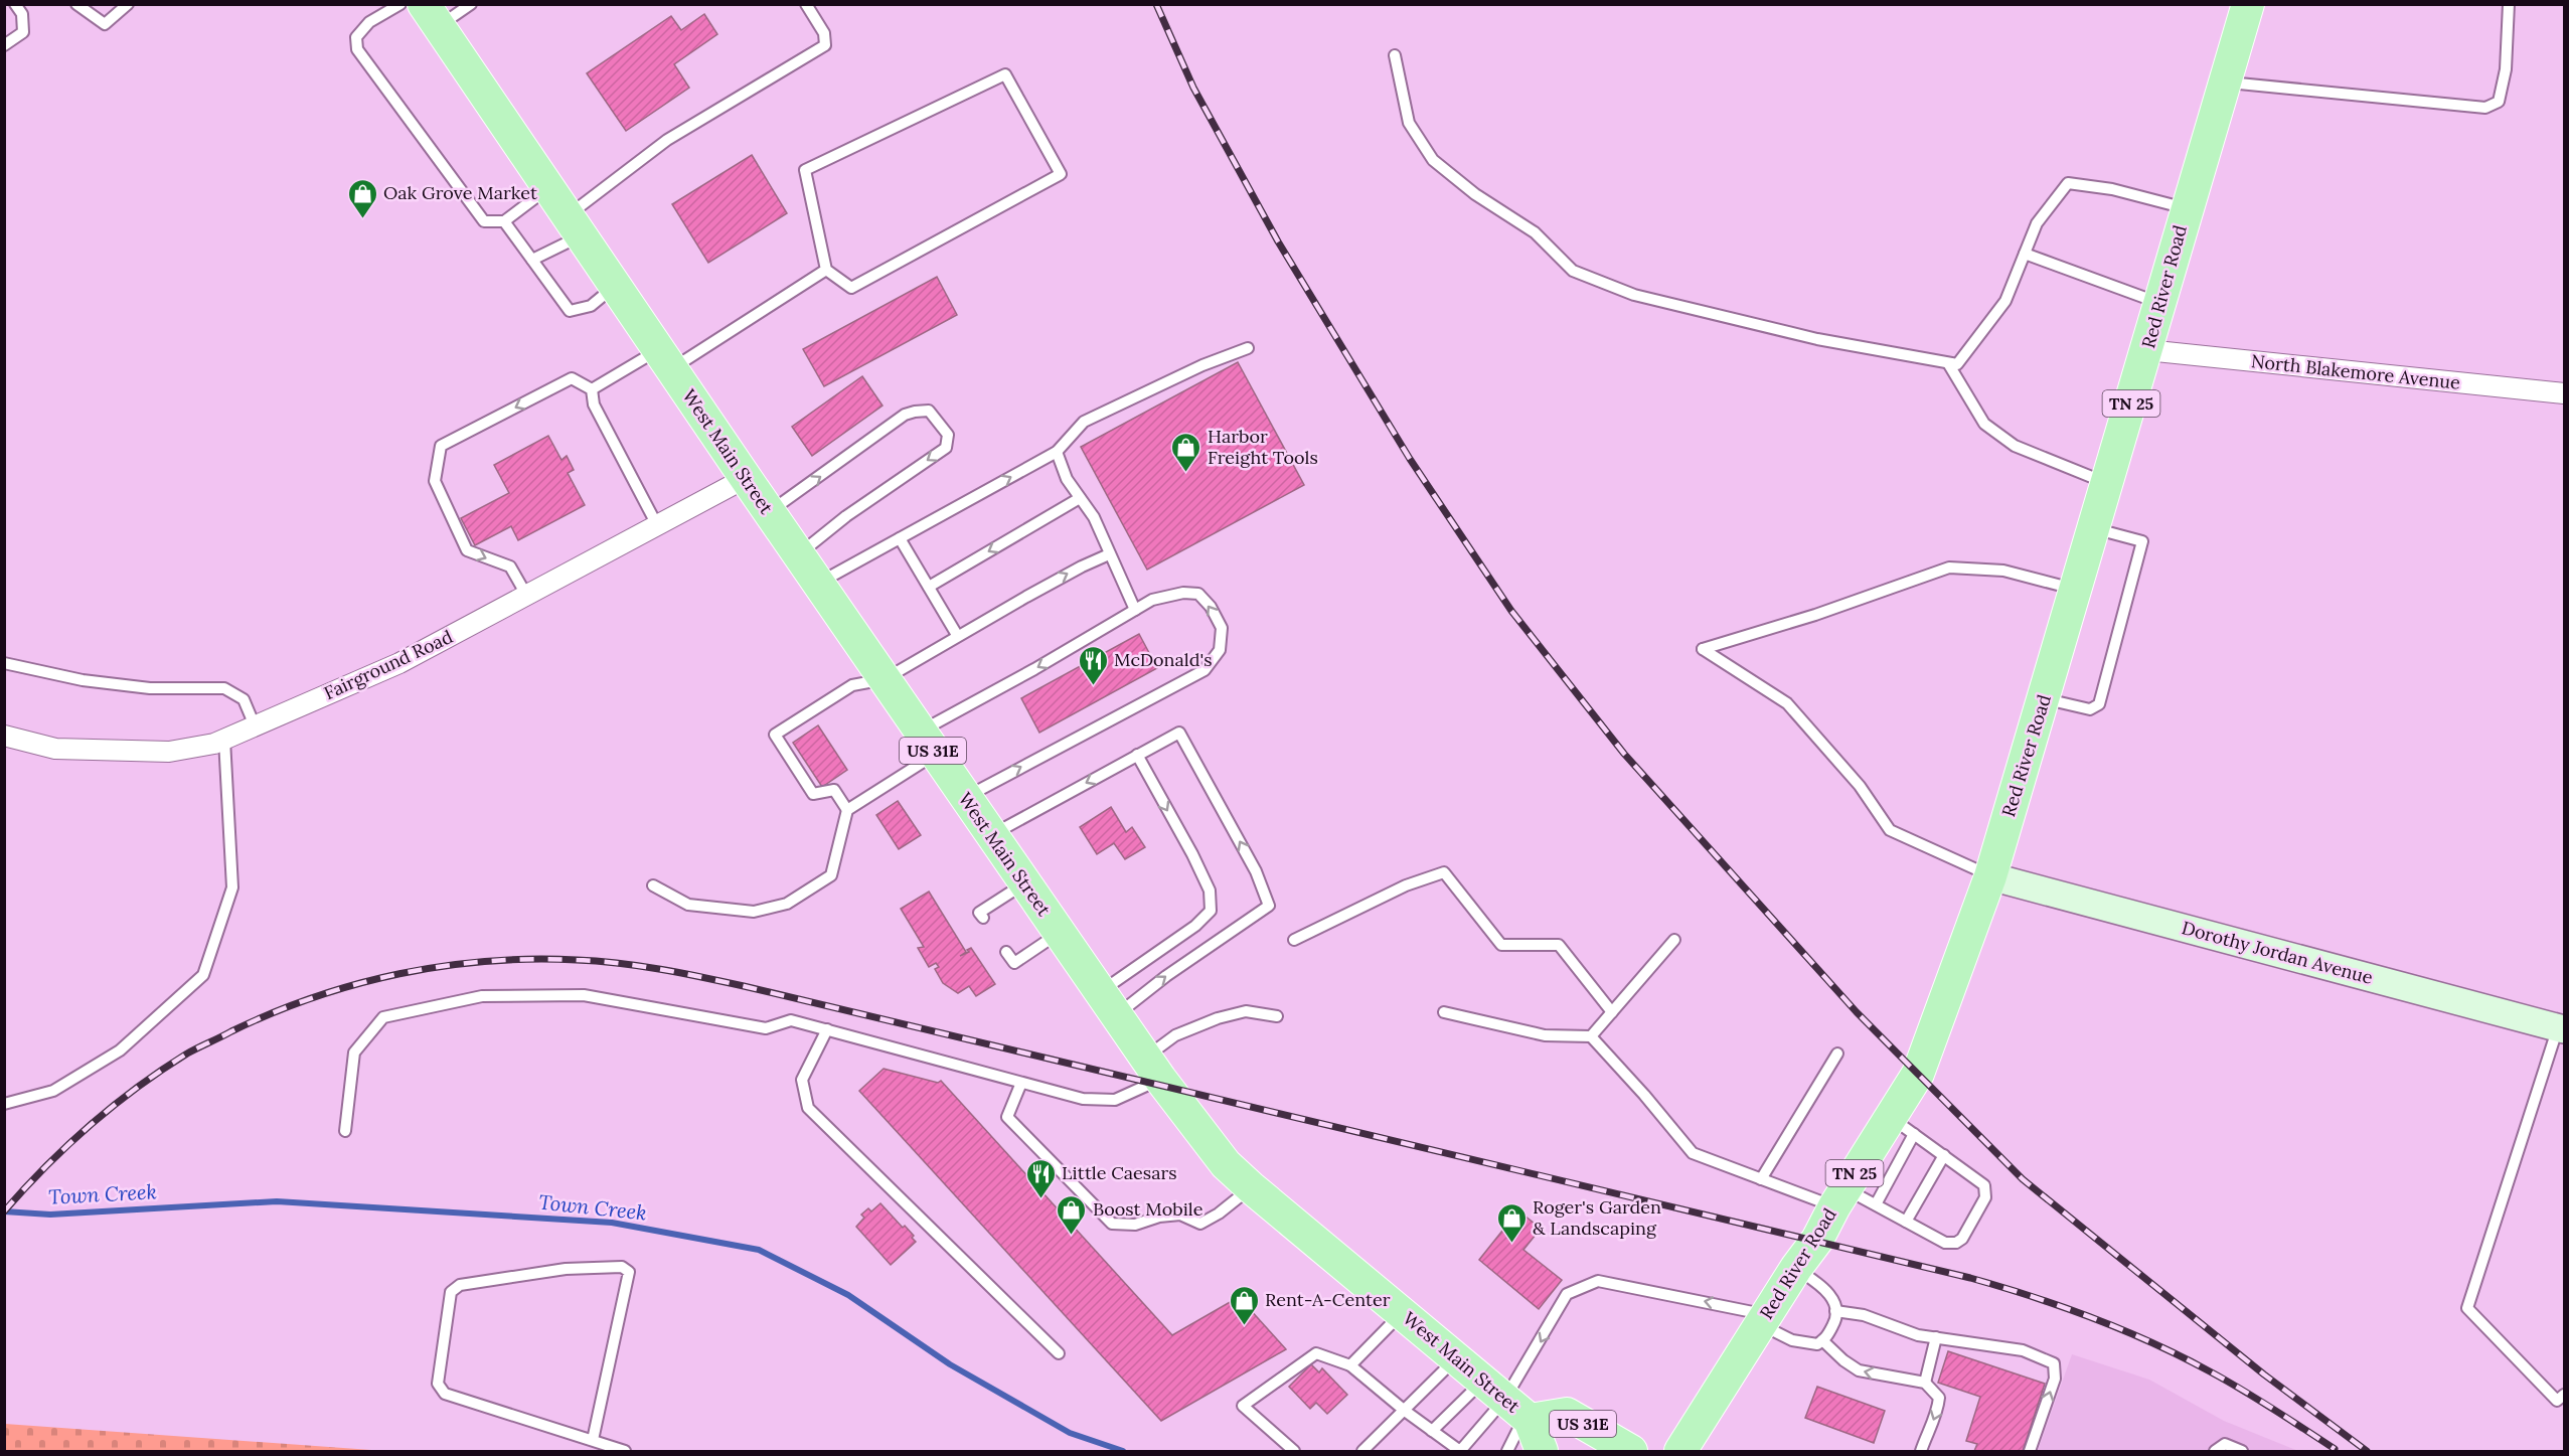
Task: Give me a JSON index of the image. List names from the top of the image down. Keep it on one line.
{"streets":{"main road":["Red River Road","TN 25","West Main Street","US 31E"],"street":["North Blakemore Avenue","Fairground Road","Dorothy Jordan Avenue"]},"crossings":[["Red River Road","North Blakemore Avenue"],["Red River Road","Dorothy Jordan Avenue"],["West Main Street","Fairground Road"],["West Main Street","US 31E"]],"water":["Town Creek"],"places":{"shop":["Oak Grove Market","Harbor Freight Tools","Boost Mobile","Roger's Garden & Landscaping","Rent-A-Center"],"restaurant":["McDonald's","Little Caesars"]}}
